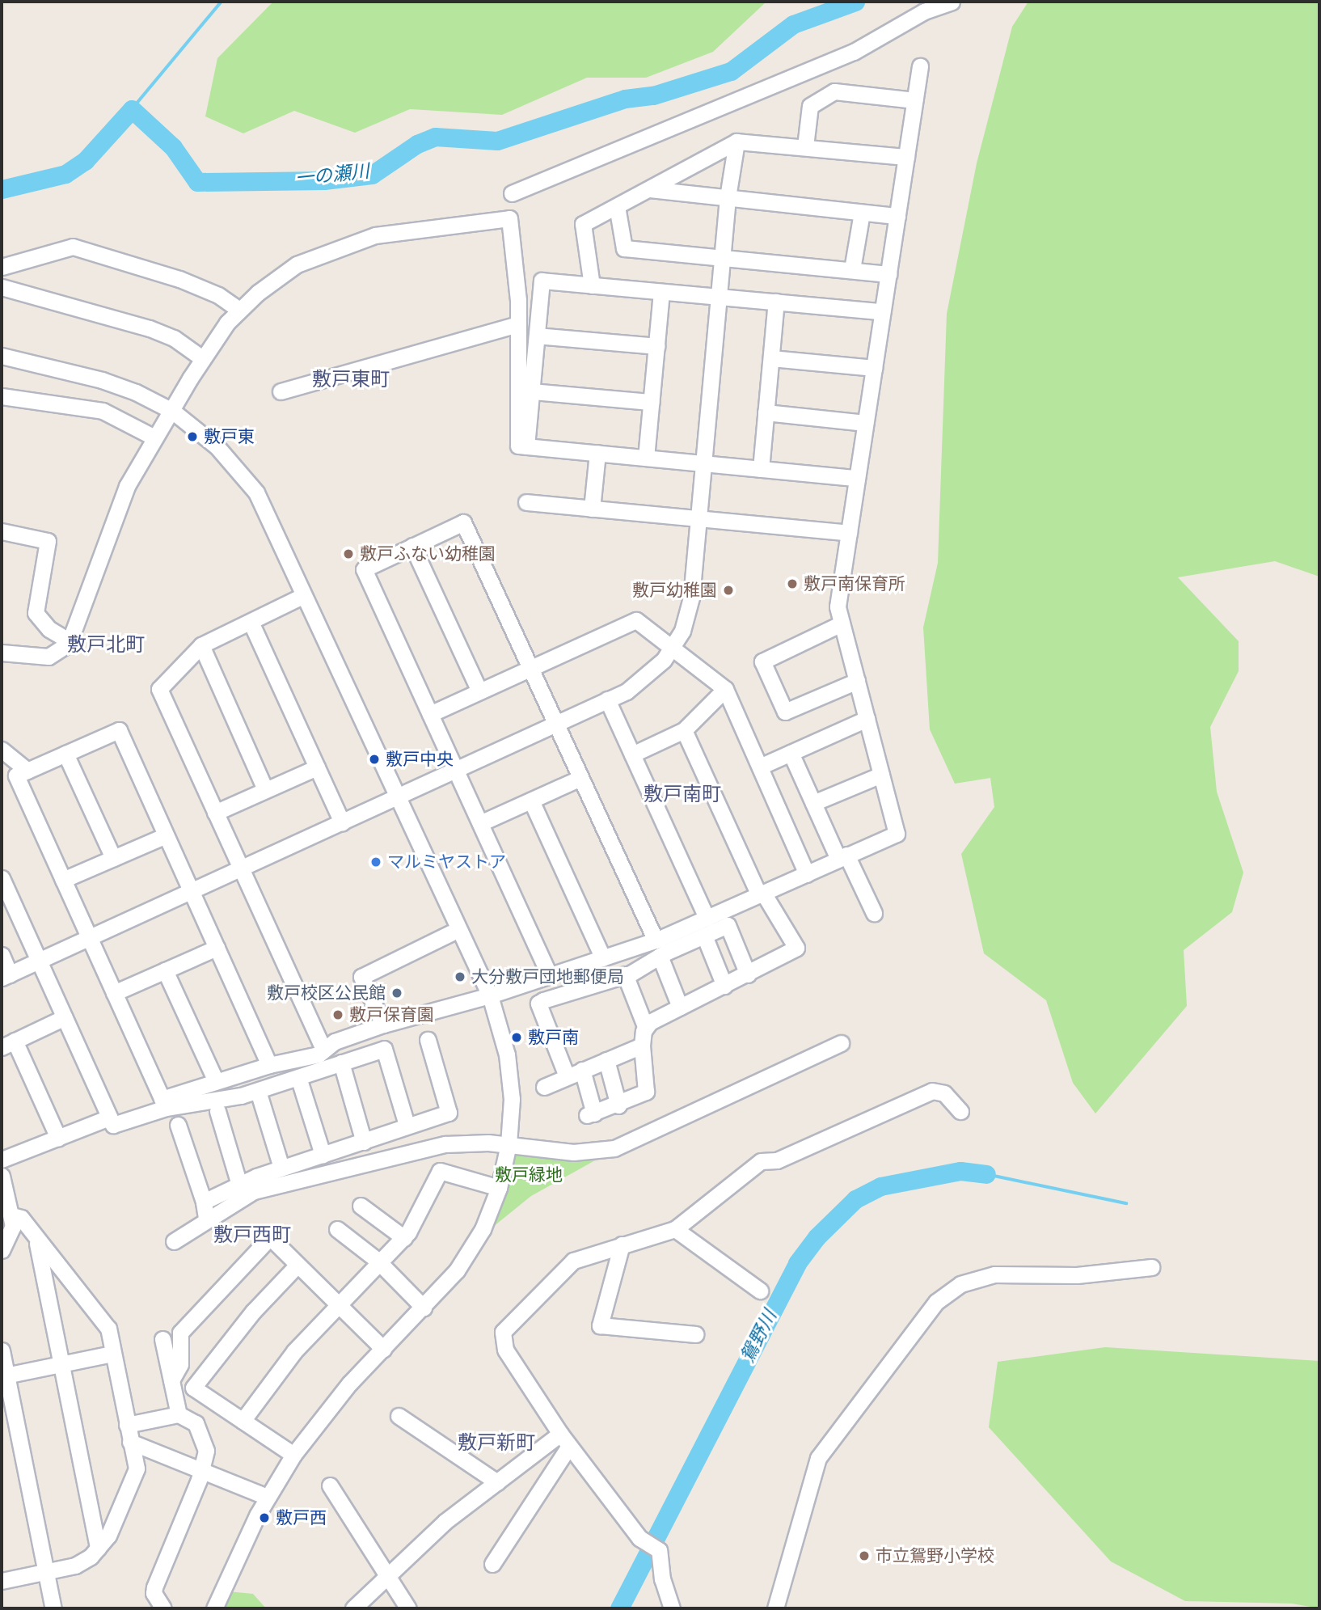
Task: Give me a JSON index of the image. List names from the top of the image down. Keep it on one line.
{"districts":["敷戸東町","敷戸北町","敷戸南町","敷戸西町","敷戸新町"],"water":["一の瀬川","鴛野川"],"parks":["敷戸緑地"],"places":["敷戸東","敷戸ふない幼稚園","敷戸南保育所","敷戸幼稚園","敷戸中央","マルミヤストア","大分敷戸団地郵便局","敷戸校区公民館","敷戸保育園","敷戸南","敷戸西","市立鴛野小学校"]}
